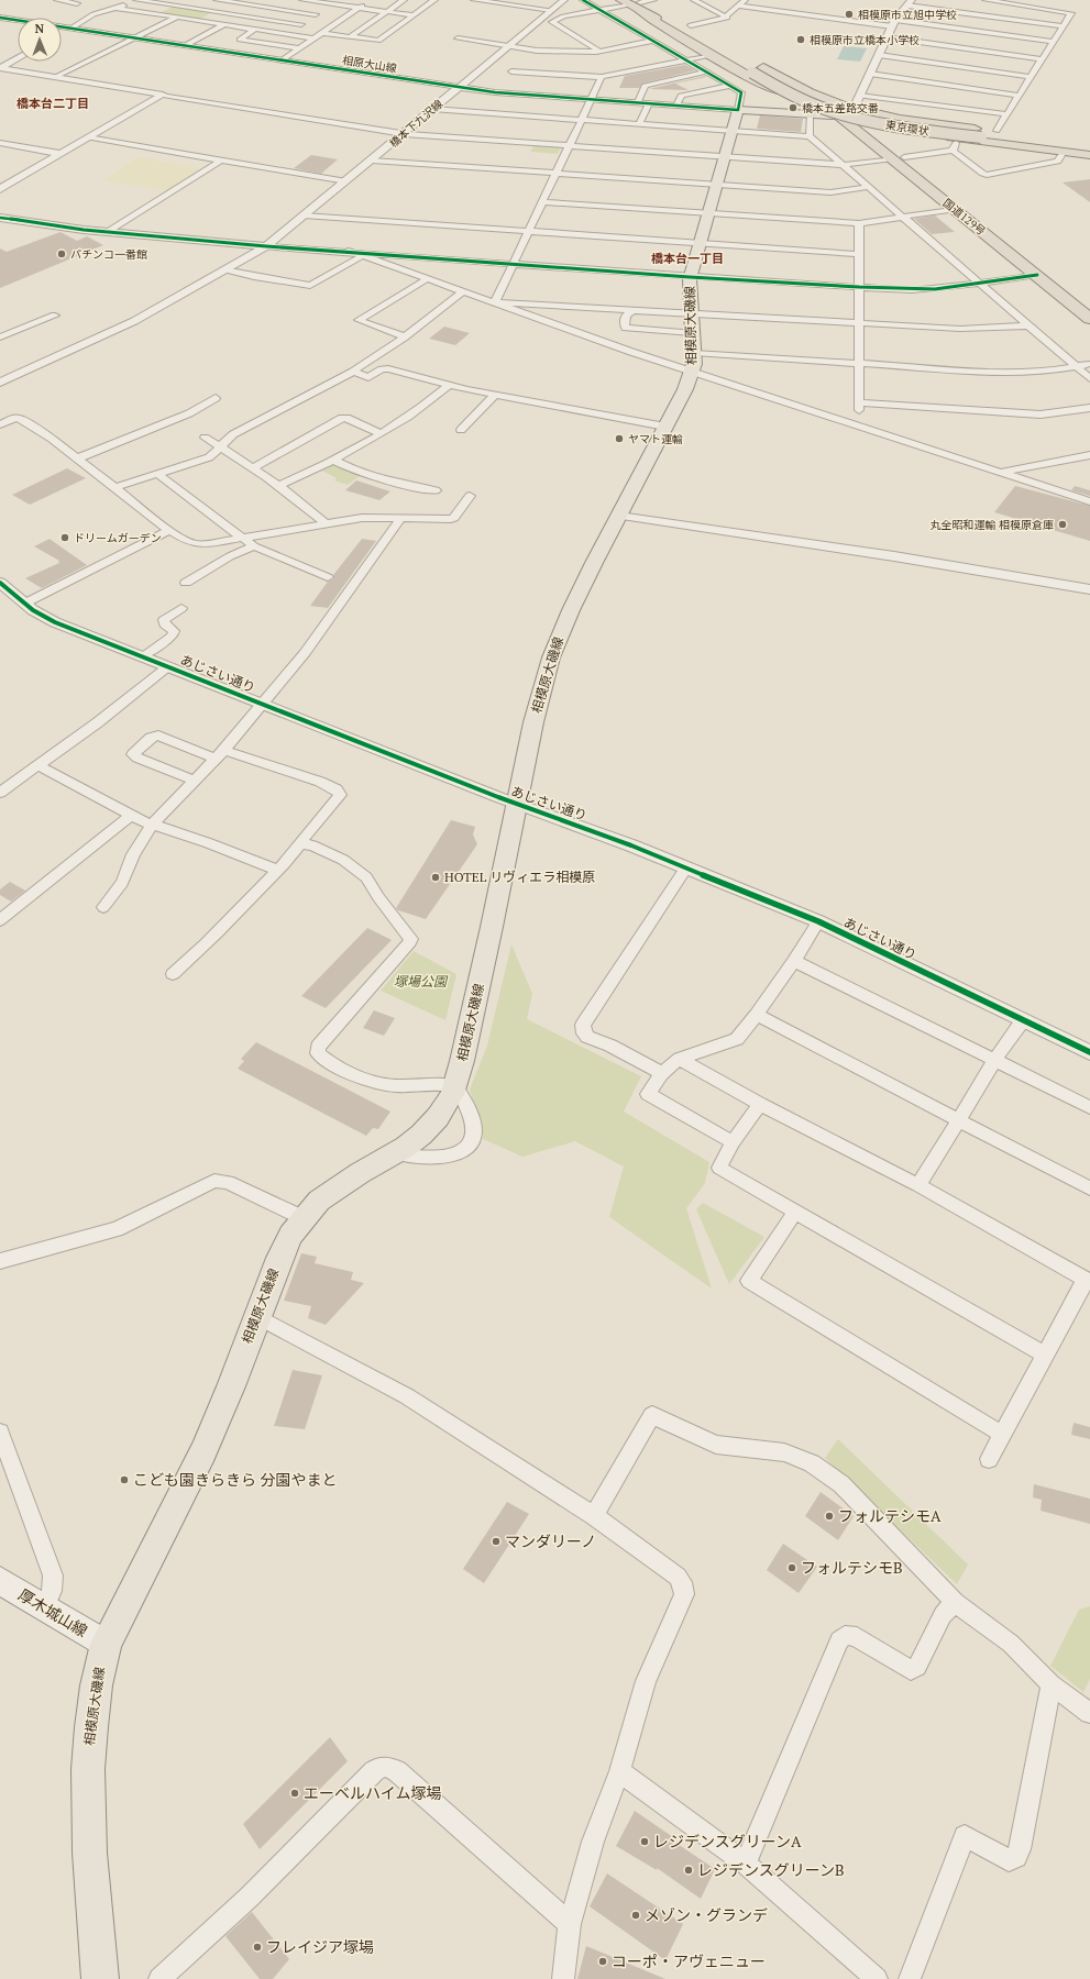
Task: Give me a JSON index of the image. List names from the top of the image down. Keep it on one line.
{"streets":{"highway":["東京環状","国道129号"],"main road":["相模原大磯線","厚木城山線"],"street":["相原大山線","橋本下九沢線","あじさい通り"]},"crossings":[["相原大山線","橋本下九沢線"],["相原大山線","相模原大磯線"],["相模原大磯線","あじさい通り"],["相模原大磯線","厚木城山線"]],"districts":["橋本台二丁目","橋本台一丁目"],"parks":["塚場公園"],"places":["相模原市立旭中学校","相模原市立橋本小学校","橋本五差路交番","パチンコ一番館","ヤマト運輸","丸全昭和運輸 相模原倉庫","ドリームガーデン","HOTEL リヴィエラ相模原","こども園きらきら 分園やまと","フォルテシモA","マンダリーノ","フォルテシモB","エーベルハイム塚場","レジデンスグリーンA","レジデンスグリーンB","メゾン・グランデ","フレイジア塚場","コーポ・アヴェニュー"],"north":"top"}
